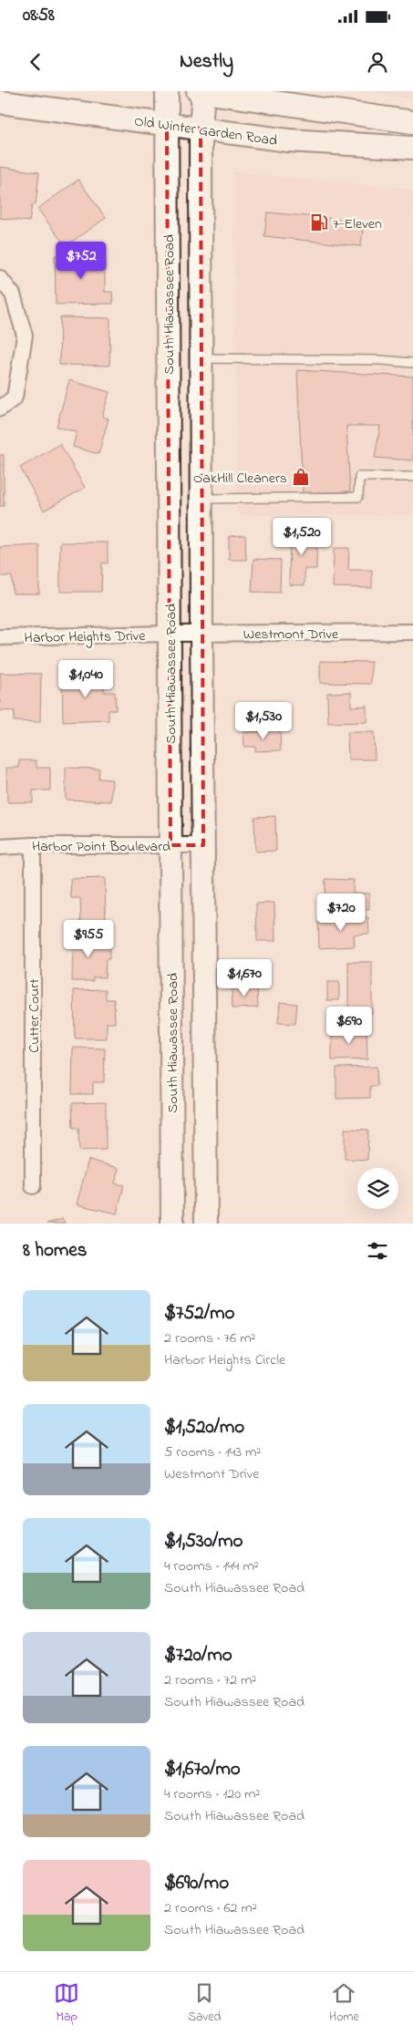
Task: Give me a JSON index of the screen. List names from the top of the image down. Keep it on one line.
{"streets":{"street":["Old Winter Garden Road","South Hiawassee Road","Westmont Drive","Harbor Heights Drive","Harbor Point Boulevard","Cutter Court"]},"crossings":[["Old Winter Garden Road","South Hiawassee Road"],["South Hiawassee Road","Westmont Drive"],["South Hiawassee Road","Harbor Heights Drive"],["South Hiawassee Road","Harbor Point Boulevard"],["Westmont Drive","Harbor Heights Drive"],["Harbor Point Boulevard","Cutter Court"]],"places":{"fuel station":["7-Eleven"],"shop":["OakHill Cleaners"]},"page":{"status":"08:58","header":"Nestly","price":["$752","$1,520","$1,040","$1,530","$720","$955","$1,670","$690"],"heading":"8 homes","list":[{"name":"$752/mo","note":"2 rooms · 76 m² · Harbor Heights Circle"},{"name":"$1,520/mo","note":"5 rooms · 143 m² · Westmont Drive"},{"name":"$1,530/mo","note":"4 rooms · 144 m² · South Hiawassee Road"},{"name":"$720/mo","note":"2 rooms · 72 m² · South Hiawassee Road"},{"name":"$1,670/mo","note":"4 rooms · 120 m² · South Hiawassee Road"},{"name":"$690/mo","note":"2 rooms · 62 m² · South Hiawassee Road"}],"tabs":["Map","Saved","Home"]}}
